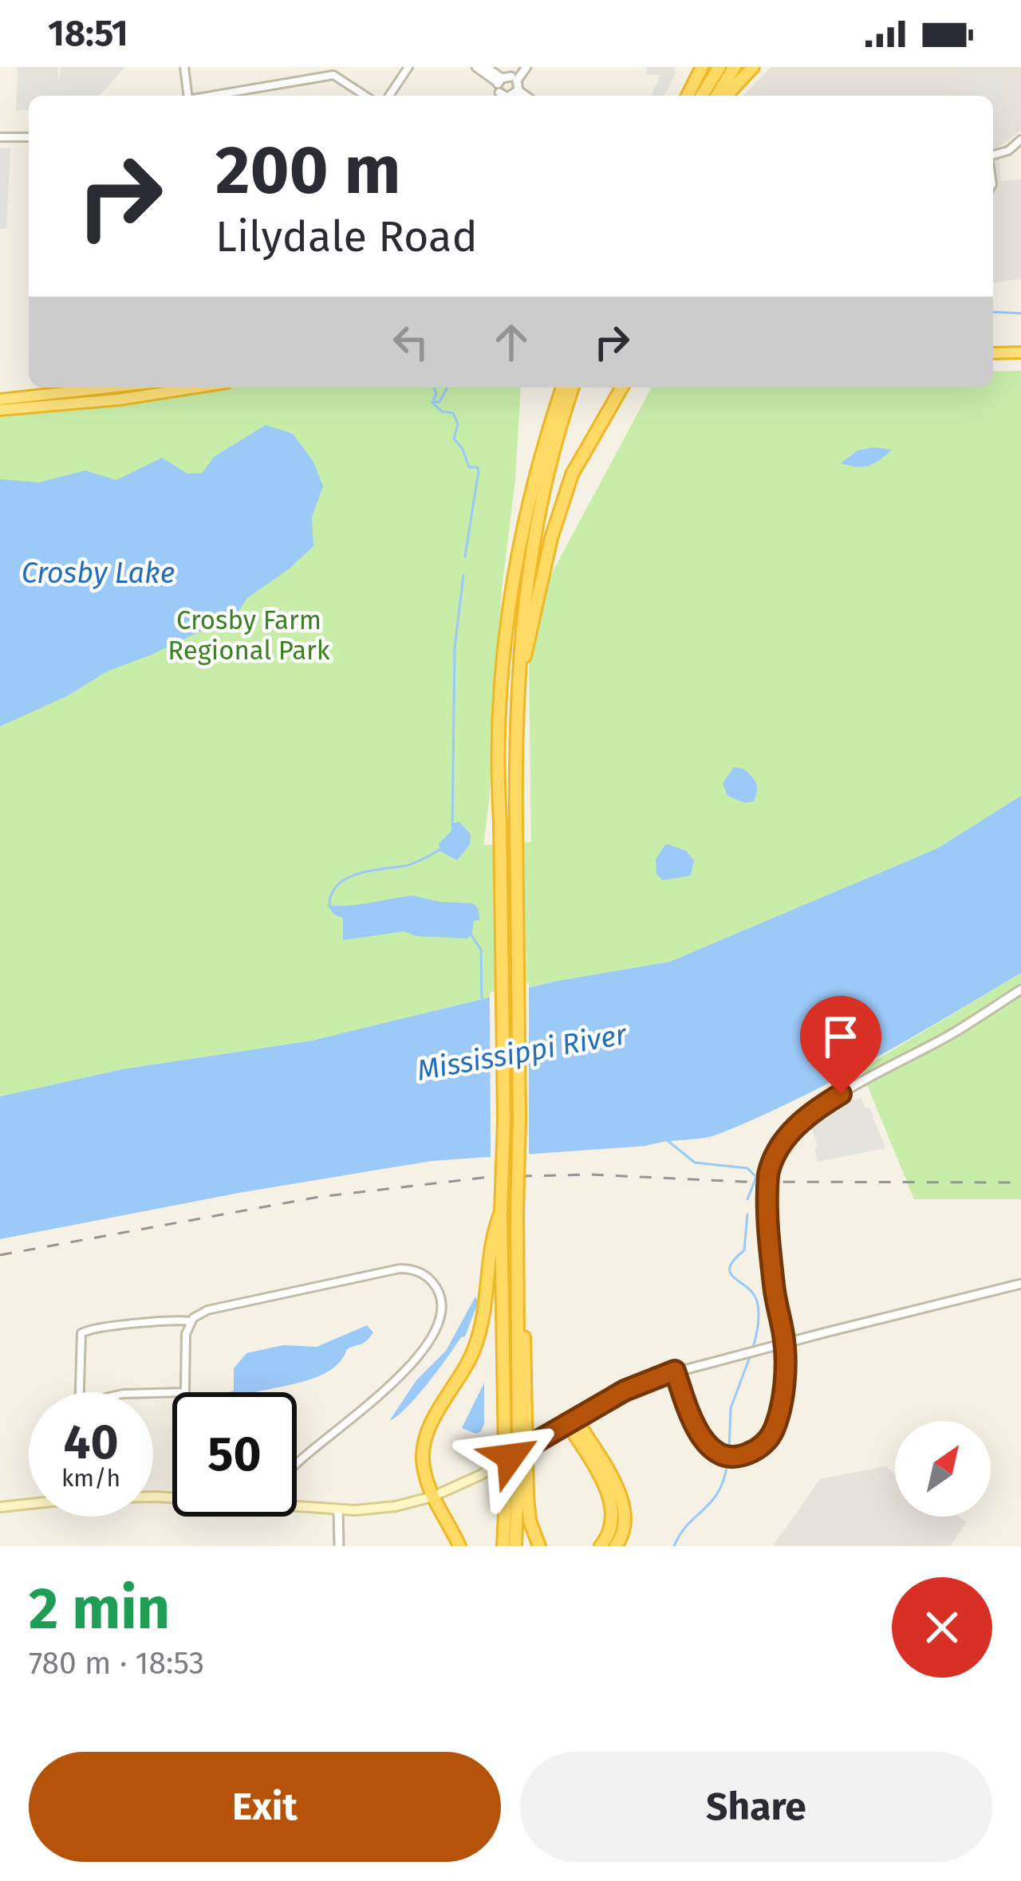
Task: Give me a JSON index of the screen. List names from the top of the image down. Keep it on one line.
{"water":["Crosby Lake","Mississippi River"],"parks":["Crosby Farm Regional Park"],"north":"top right","page":{"status":"18:51","turn":["200 m","Lilydale Road"],"speed":"40 km/h","limit":"50","heading":["2 min","780 m · 18:53"],"buttons":["Exit","Share"]}}
